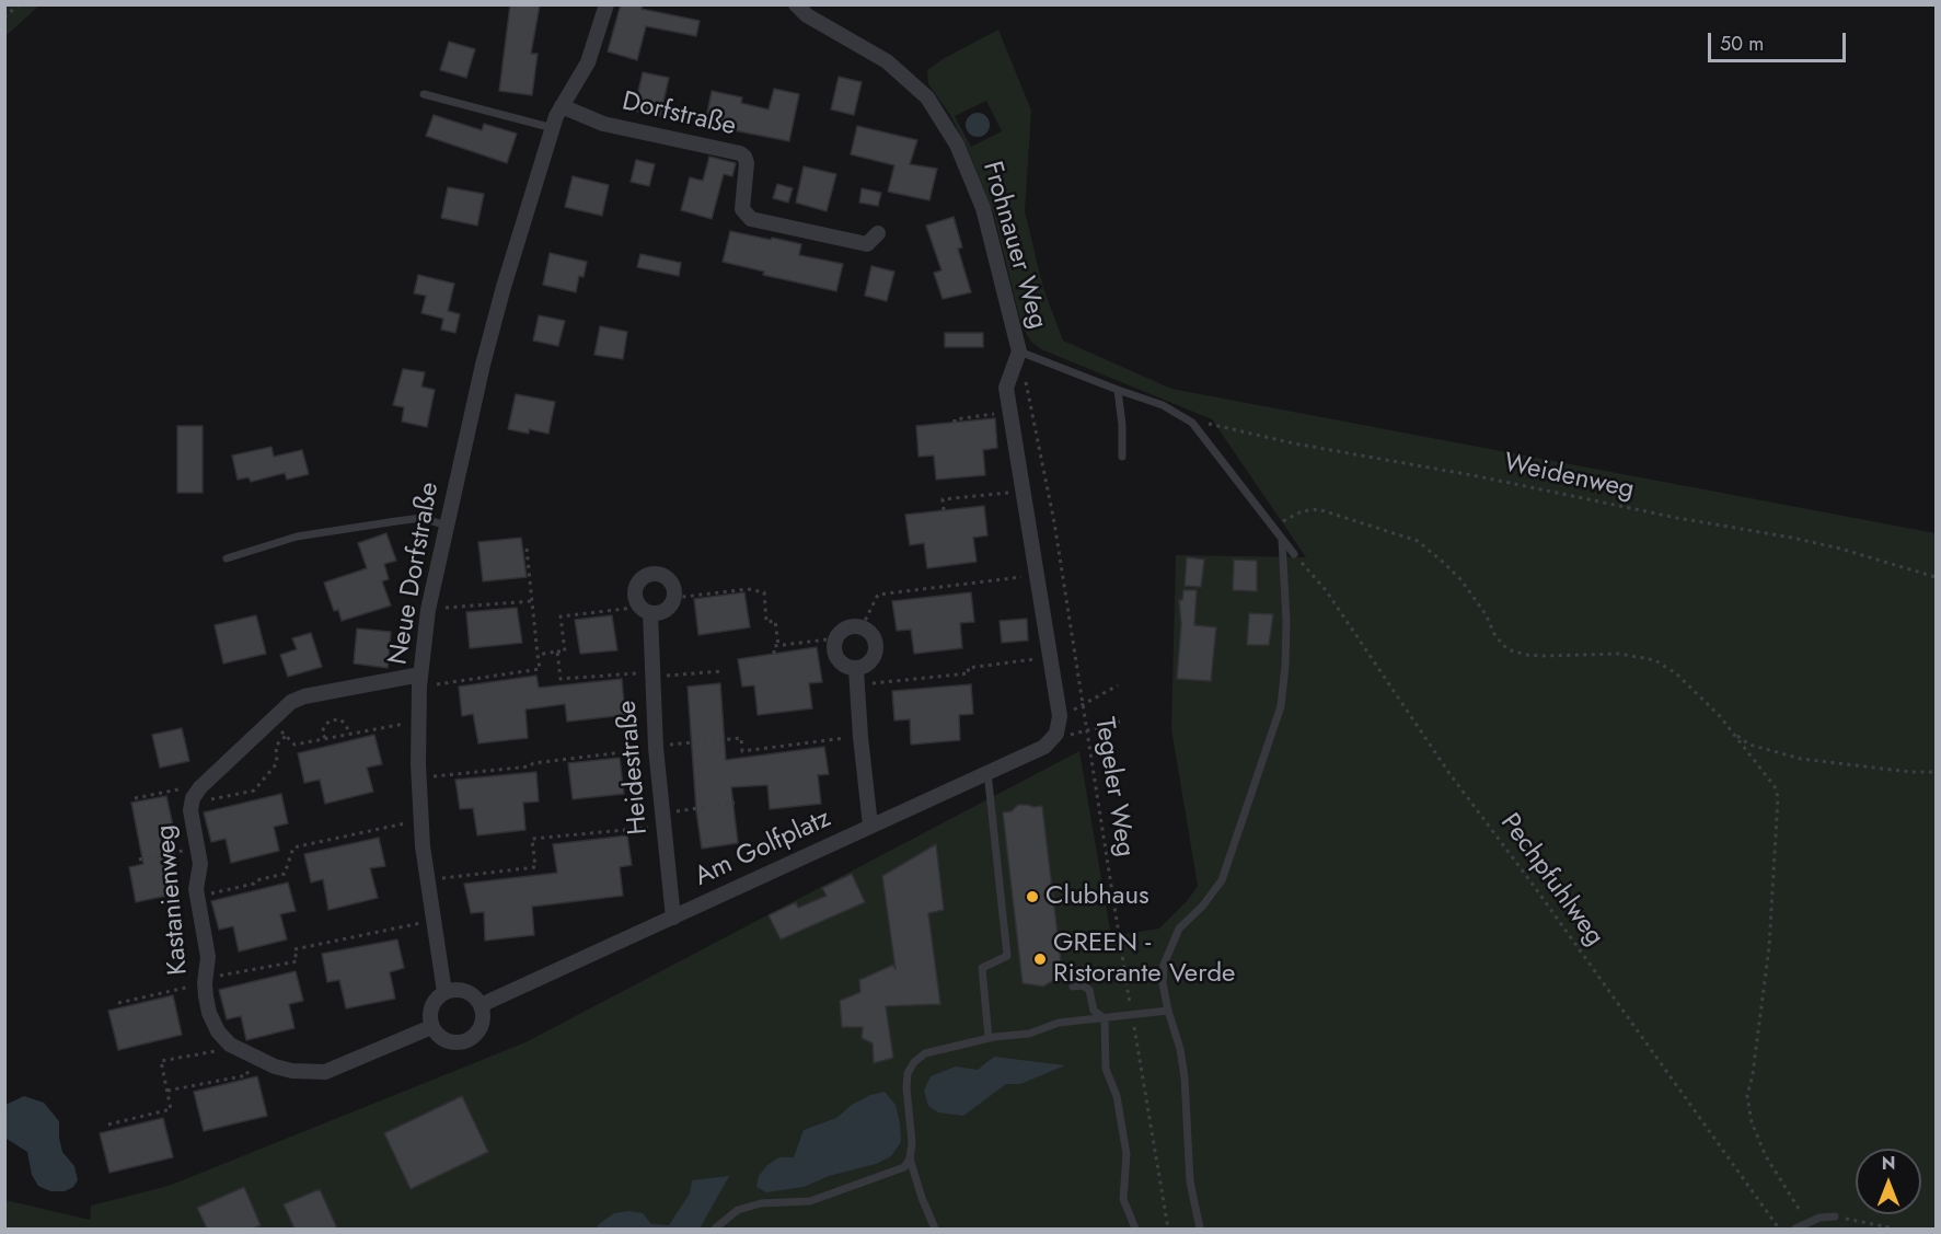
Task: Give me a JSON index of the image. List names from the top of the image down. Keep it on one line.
{"streets":{"street":["Dorfstraße","Frohnauer Weg","Neue Dorfstraße","Heidestraße","Am Golfplatz","Kastanienweg"],"path":["Weidenweg","Tegeler Weg","Pechpfuhlweg"]},"crossings":[["Frohnauer Weg","Tegeler Weg"],["Frohnauer Weg","Am Golfplatz"],["Neue Dorfstraße","Am Golfplatz"],["Neue Dorfstraße","Kastanienweg"],["Heidestraße","Am Golfplatz"],["Am Golfplatz","Kastanienweg"]],"places":["Clubhaus","GREEN - Ristorante Verde"],"scale_bar":"50 m","north":"top"}
